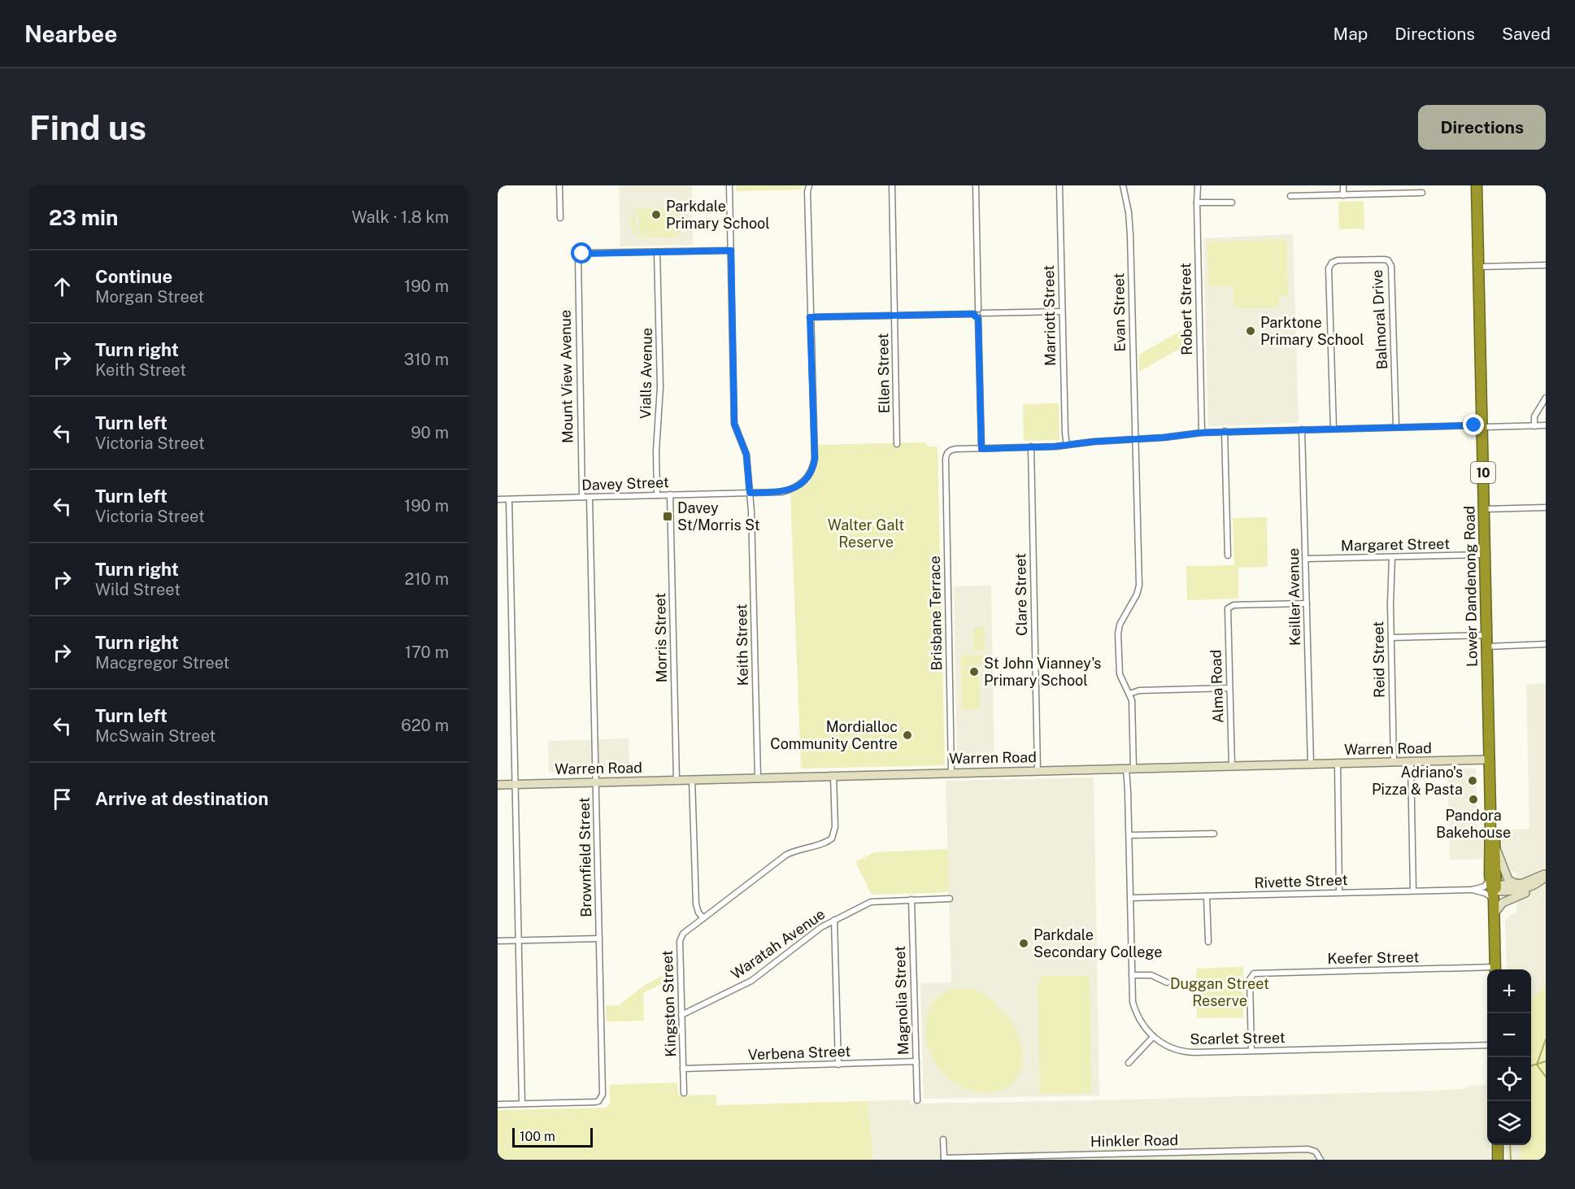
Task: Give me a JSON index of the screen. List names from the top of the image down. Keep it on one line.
{"streets":{"highway":["10","Lower Dandenong Road"],"street":["Robert Street","Evan Street","Marriott Street","Balmoral Drive","Vialls Avenue","Ellen Street","Mount View Avenue","Davey Street","Margaret Street","Clare Street","Keiller Avenue","Brisbane Terrace","Morris Street","Keith Street","Reid Street","Alma Road","Warren Road","Brownfield Street","Rivette Street","Waratah Avenue","Keefer Street","Magnolia Street","Kingston Street","Scarlet Street","Verbena Street","Hinkler Road"]},"crossings":[["Evan Street","Scarlet Street"],["Vialls Avenue","Mount View Avenue"],["Vialls Avenue","Davey Street"],["Mount View Avenue","Davey Street"],["Davey Street","Morris Street"],["Davey Street","Keith Street"],["Davey Street","Brownfield Street"],["Margaret Street","Lower Dandenong Road"],["Margaret Street","Keiller Avenue"],["Margaret Street","Reid Street"],["Lower Dandenong Road","Warren Road"],["Lower Dandenong Road","Rivette Street"],["Clare Street","Warren Road"],["Keiller Avenue","Alma Road"],["Keiller Avenue","Warren Road"],["Brisbane Terrace","Warren Road"],["Morris Street","Warren Road"],["Keith Street","Warren Road"],["Reid Street","Warren Road"],["Alma Road","Warren Road"],["Warren Road","Brownfield Street"],["Warren Road","Kingston Street"],["Warren Road","Scarlet Street"],["Rivette Street","Scarlet Street"],["Waratah Avenue","Magnolia Street"],["Waratah Avenue","Kingston Street"],["Keefer Street","Scarlet Street"],["Magnolia Street","Verbena Street"],["Kingston Street","Verbena Street"]],"parks":["Walter Galt Reserve","Duggan Street Reserve"],"places":{"other":["Parkdale Primary School","Parktone Primary School","St John Vianney's Primary School","Mordialloc Community Centre","Adriano's Pizza & Pasta","Pandora Bakehouse","Parkdale Secondary College"],"transit":["Davey St/Morris St"]},"scale_bar":"100 m","page":{"header":"Nearbee","nav":["Map","Directions","Saved"],"buttons":"Directions","title":"Find us","heading":["23 min","Walk · 1.8 km"],"list":[["Continue","Morgan Street","190 m"],["Turn right","Keith Street","310 m"],["Turn left","Victoria Street","90 m"],["Turn left","Victoria Street","190 m"],["Turn right","Wild Street","210 m"],["Turn right","Macgregor Street","170 m"],["Turn left","McSwain Street","620 m"],"Arrive at destination"],"map_buttons":["+","−"],"scale":"100 m"}}
